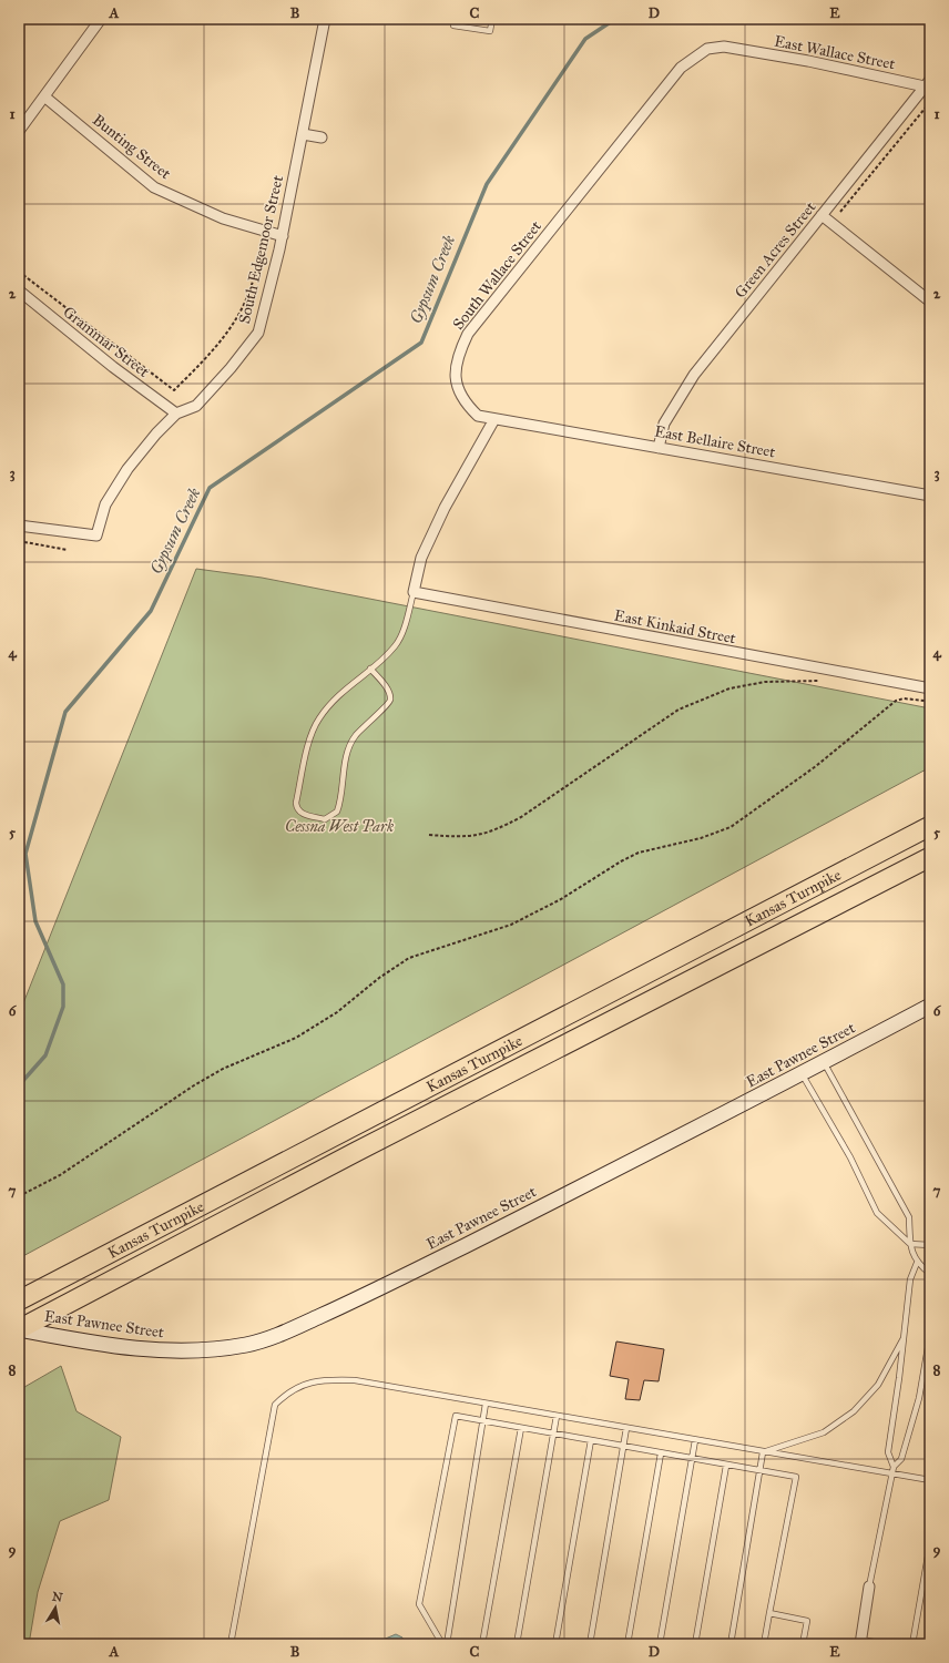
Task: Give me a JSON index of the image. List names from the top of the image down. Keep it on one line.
{"streets":{"highway":["Kansas Turnpike"],"main road":["East Pawnee Street"],"street":["East Wallace Street","Bunting Street","South Edgemoor Street","Green Acres Street","South Wallace Street","Grammar Street","East Bellaire Street","East Kinkaid Street"]},"crossings":[["East Wallace Street","Green Acres Street"],["East Wallace Street","South Wallace Street"],["Bunting Street","South Edgemoor Street"],["South Edgemoor Street","Grammar Street"],["Green Acres Street","East Bellaire Street"],["South Wallace Street","East Bellaire Street"],["Kansas Turnpike","East Pawnee Street"]],"water":["Gypsum Creek"],"parks":["Cessna West Park"],"north":"top","grid":{"columns":["A","B","C","D","E"],"rows":["1","2","3","4","5","6","7","8","9"]}}
